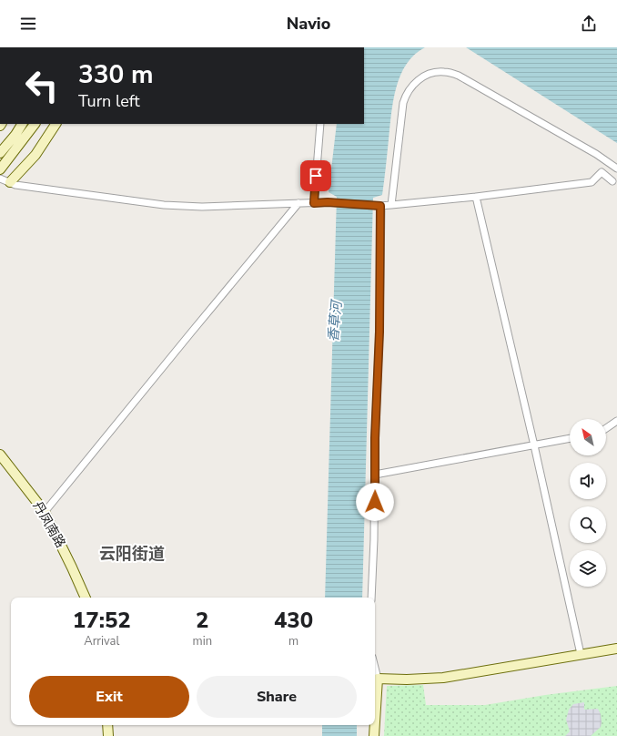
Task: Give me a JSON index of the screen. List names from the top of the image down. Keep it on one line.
{"streets":{"street":["丹凤南路"]},"districts":["云阳街道"],"water":["香草河"],"north":"top left","page":{"header":"Navio","turn":["330 m","Turn left"],"eta":["17:52","Arrival","2","min","430","m"],"buttons":["Exit","Share"]}}
